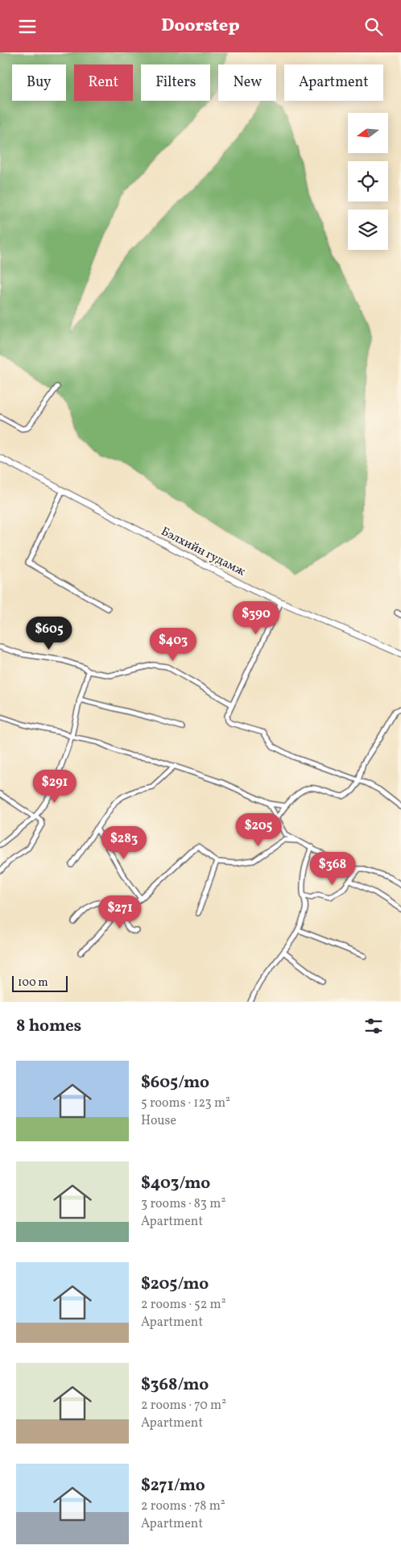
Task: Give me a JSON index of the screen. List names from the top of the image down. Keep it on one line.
{"streets":{"main road":["Бэлхийн гудамж"]},"scale_bar":"100 m","north":"left","page":{"header":"Doorstep","chip":["Buy","Rent","Filters","New","Apartment"],"price":["$390","$605","$403","$291","$205","$283","$368","$271"],"scale":"100 m","heading":"8 homes","list":[{"name":"$605/mo","note":"5 rooms · 123 m² · House"},{"name":"$403/mo","note":"3 rooms · 83 m² · Apartment"},{"name":"$205/mo","note":"2 rooms · 52 m² · Apartment"},{"name":"$368/mo","note":"2 rooms · 70 m² · Apartment"},{"name":"$271/mo","note":"2 rooms · 78 m² · Apartment"}]}}
